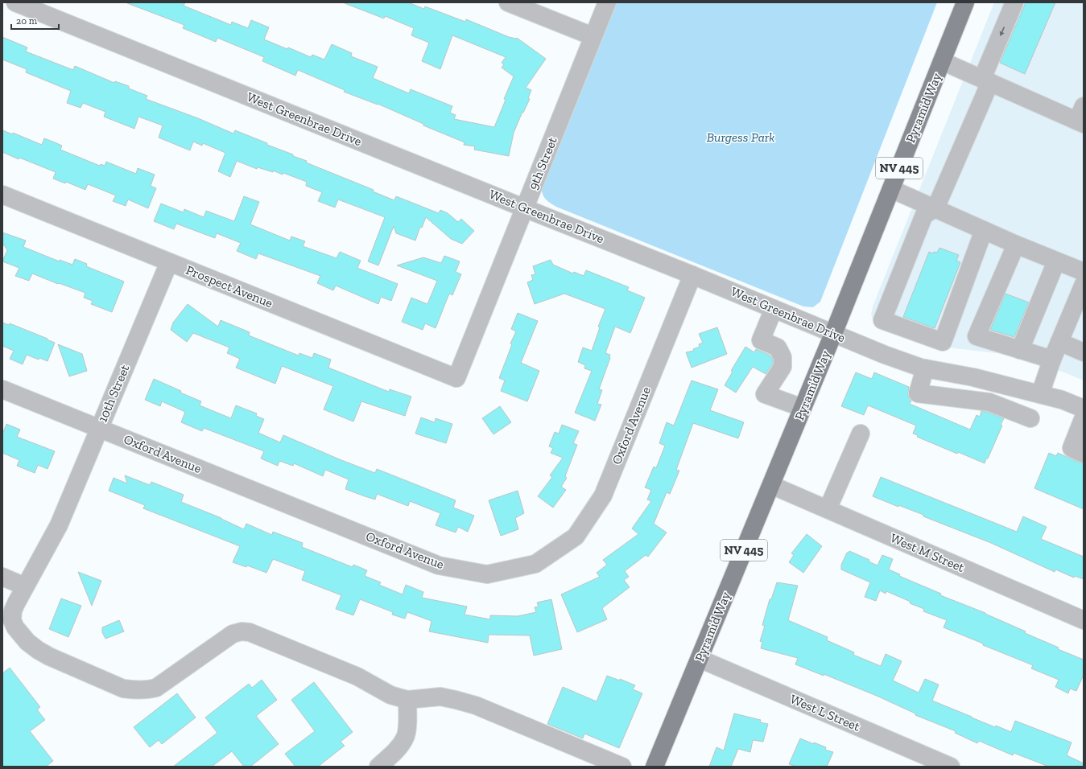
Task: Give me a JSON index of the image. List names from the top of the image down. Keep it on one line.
{"streets":{"main road":["Pyramid Way","NV 445"],"street":["West Greenbrae Drive","9th Street","Prospect Avenue","10th Street","Oxford Avenue","West M Street","West L Street"]},"crossings":[["Pyramid Way","West Greenbrae Drive"],["Pyramid Way","West M Street"],["Pyramid Way","West L Street"],["West Greenbrae Drive","9th Street"],["West Greenbrae Drive","Oxford Avenue"],["9th Street","Prospect Avenue"],["Prospect Avenue","10th Street"],["10th Street","Oxford Avenue"]],"parks":["Burgess Park"],"scale_bar":"20 m"}
